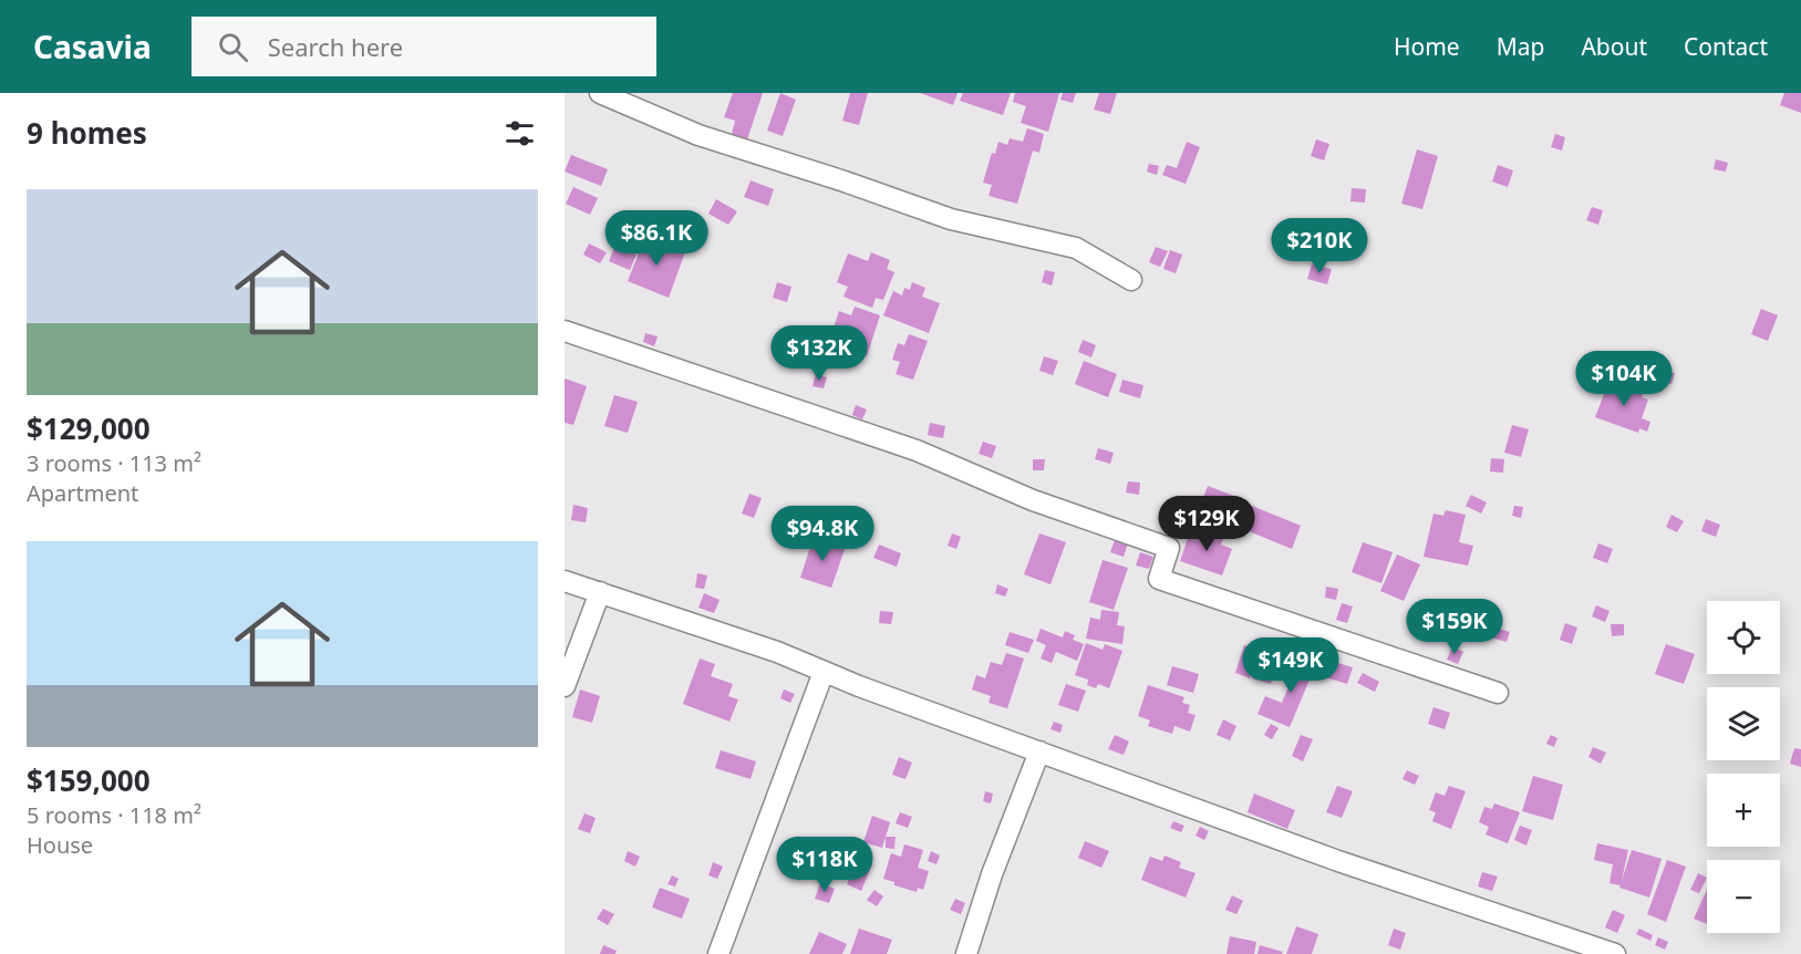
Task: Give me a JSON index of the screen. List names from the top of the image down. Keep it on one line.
{"page":{"header":"Casavia","search":"Search here","nav":["Home","Map","About","Contact"],"heading":"9 homes","list":[{"name":"$129,000","note":"3 rooms · 113 m² · Apartment"},{"name":"$159,000","note":"5 rooms · 118 m² · House"}],"price":["$86.1K","$210K","$132K","$104K","$129K","$94.8K","$159K","$149K","$118K"],"map_buttons":["+","−"]}}
